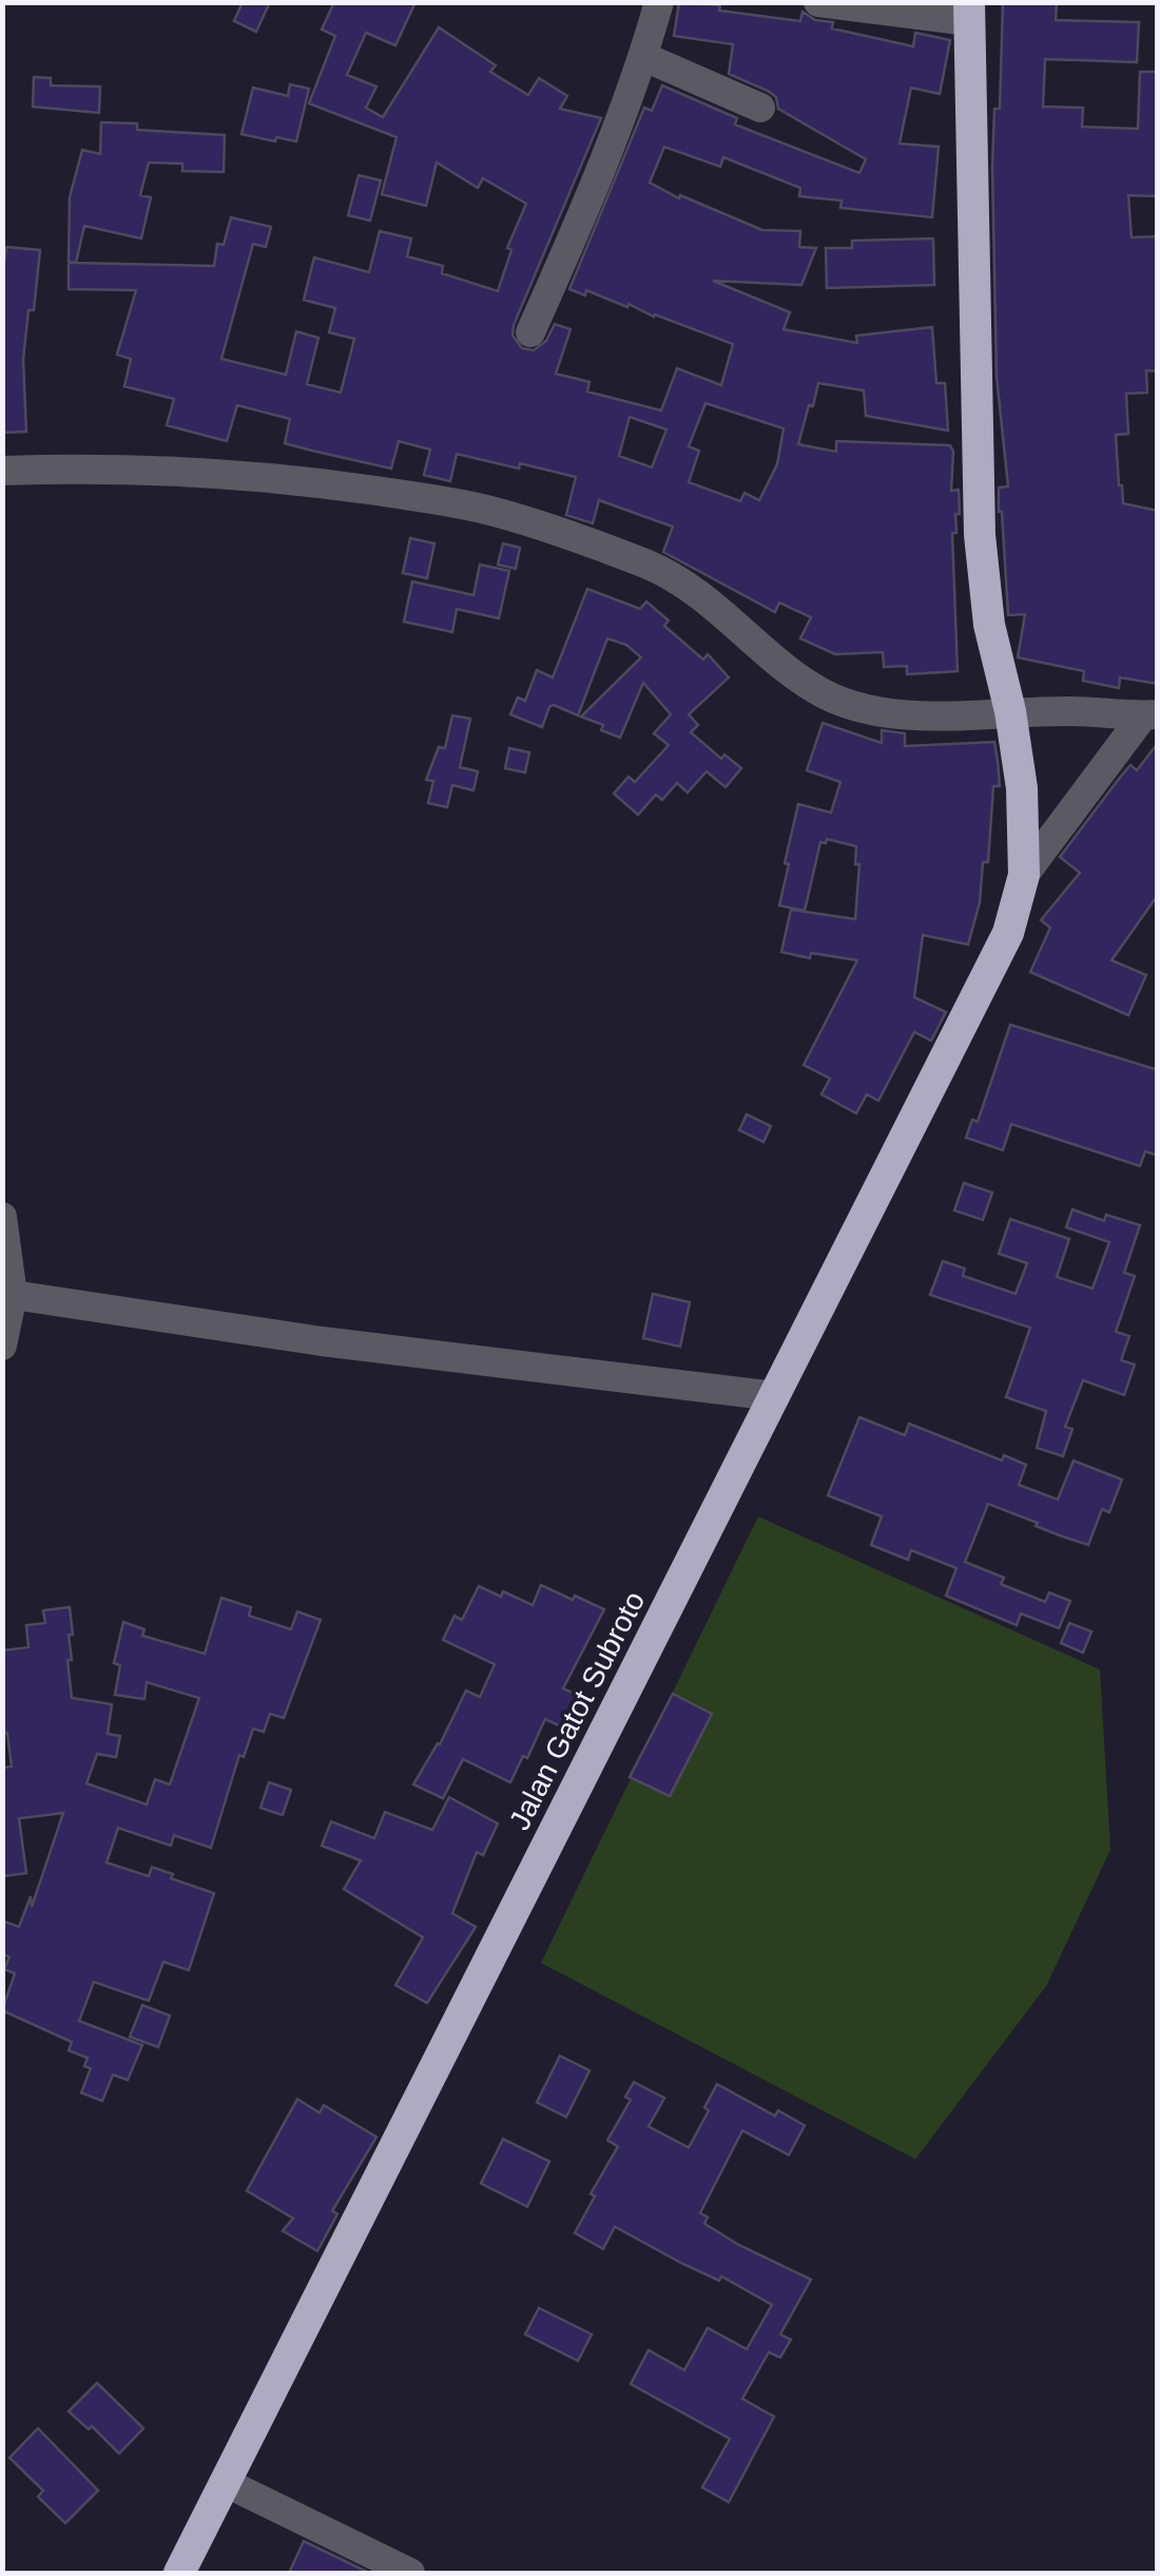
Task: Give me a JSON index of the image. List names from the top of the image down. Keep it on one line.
{"streets":{"highway":["Jalan Gatot Subroto"]}}
